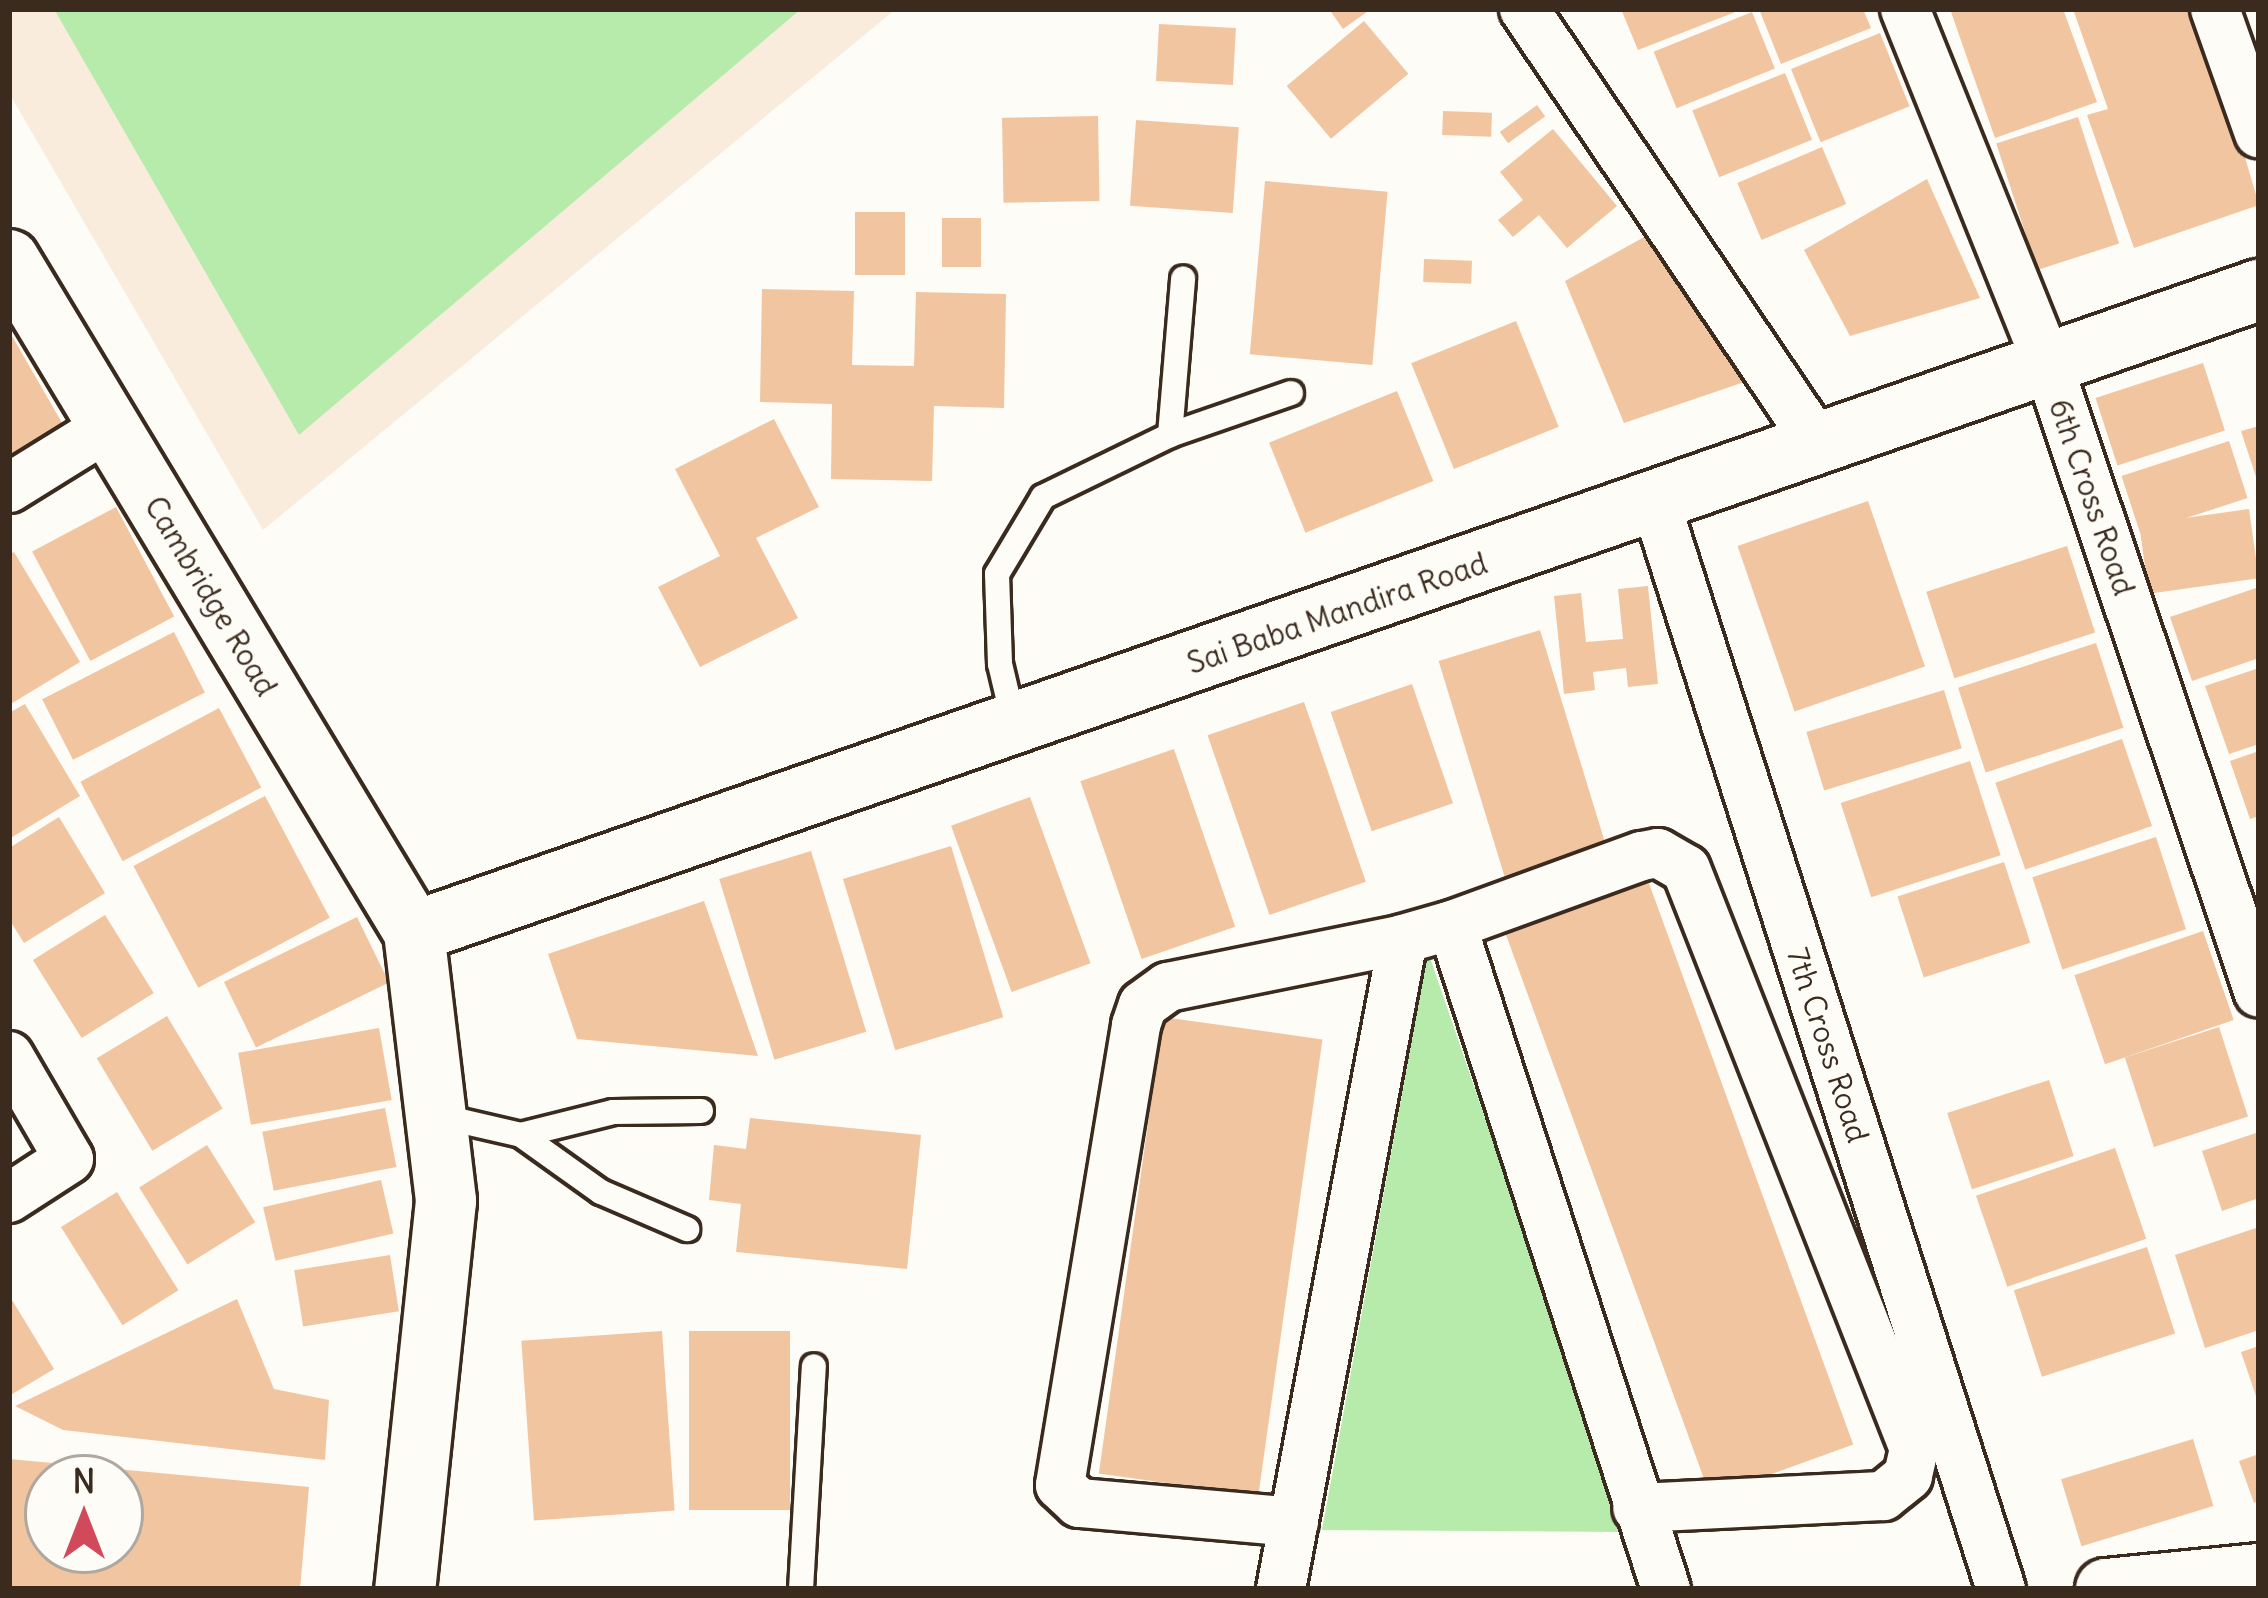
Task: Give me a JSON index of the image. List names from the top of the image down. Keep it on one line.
{"streets":{"street":["6th Cross Road","Cambridge Road","Sai Baba Mandira Road","7th Cross Road"]},"crossings":[["6th Cross Road","Sai Baba Mandira Road"],["Cambridge Road","Sai Baba Mandira Road"],["Sai Baba Mandira Road","7th Cross Road"]],"north":"top"}
